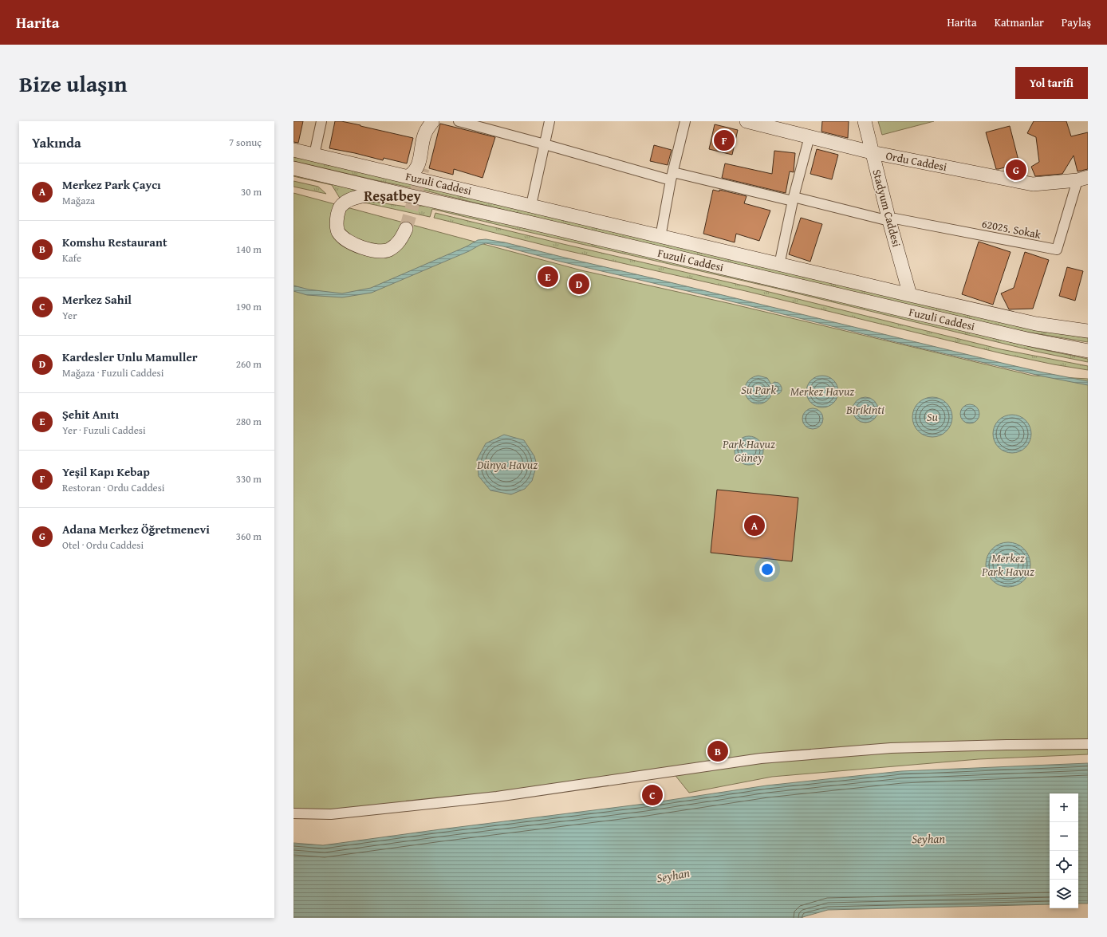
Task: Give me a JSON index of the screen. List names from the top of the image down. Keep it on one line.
{"streets":{"main road":["Ordu Caddesi","Fuzuli Caddesi","Stadyum Caddesi"],"street":["62025. Sokak"]},"crossings":[["Ordu Caddesi","Stadyum Caddesi"],["Ordu Caddesi","62025. Sokak"],["Fuzuli Caddesi","Stadyum Caddesi"],["Stadyum Caddesi","62025. Sokak"]],"districts":["Reşatbey"],"water":["Su Park","Merkez Havuz","Birikinti","Su","Park Havuz Güney","Dünya Havuz","Merkez Park Havuz","Seyhan"],"page":{"header":"Harita","nav":["Harita","Katmanlar","Paylaş"],"title":"Bize ulaşın","buttons":"Yol tarifi","heading":["Yakında","7 sonuç"],"pins":["F","G","E","D","A","B","C"],"list":[{"mark":"A","name":"Merkez Park Çaycı","note":"Mağaza","value":"30 m"},{"mark":"B","name":"Komshu Restaurant","note":"Kafe","value":"140 m"},{"mark":"C","name":"Merkez Sahil","note":"Yer","value":"190 m"},{"mark":"D","name":"Kardesler Unlu Mamuller","note":"Mağaza · Fuzuli Caddesi","value":"260 m"},{"mark":"E","name":"Şehit Anıtı","note":"Yer · Fuzuli Caddesi","value":"280 m"},{"mark":"F","name":"Yeşil Kapı Kebap","note":"Restoran · Ordu Caddesi","value":"330 m"},{"mark":"G","name":"Adana Merkez Öğretmenevi","note":"Otel · Ordu Caddesi","value":"360 m"}],"map_buttons":["+","−"]}}
